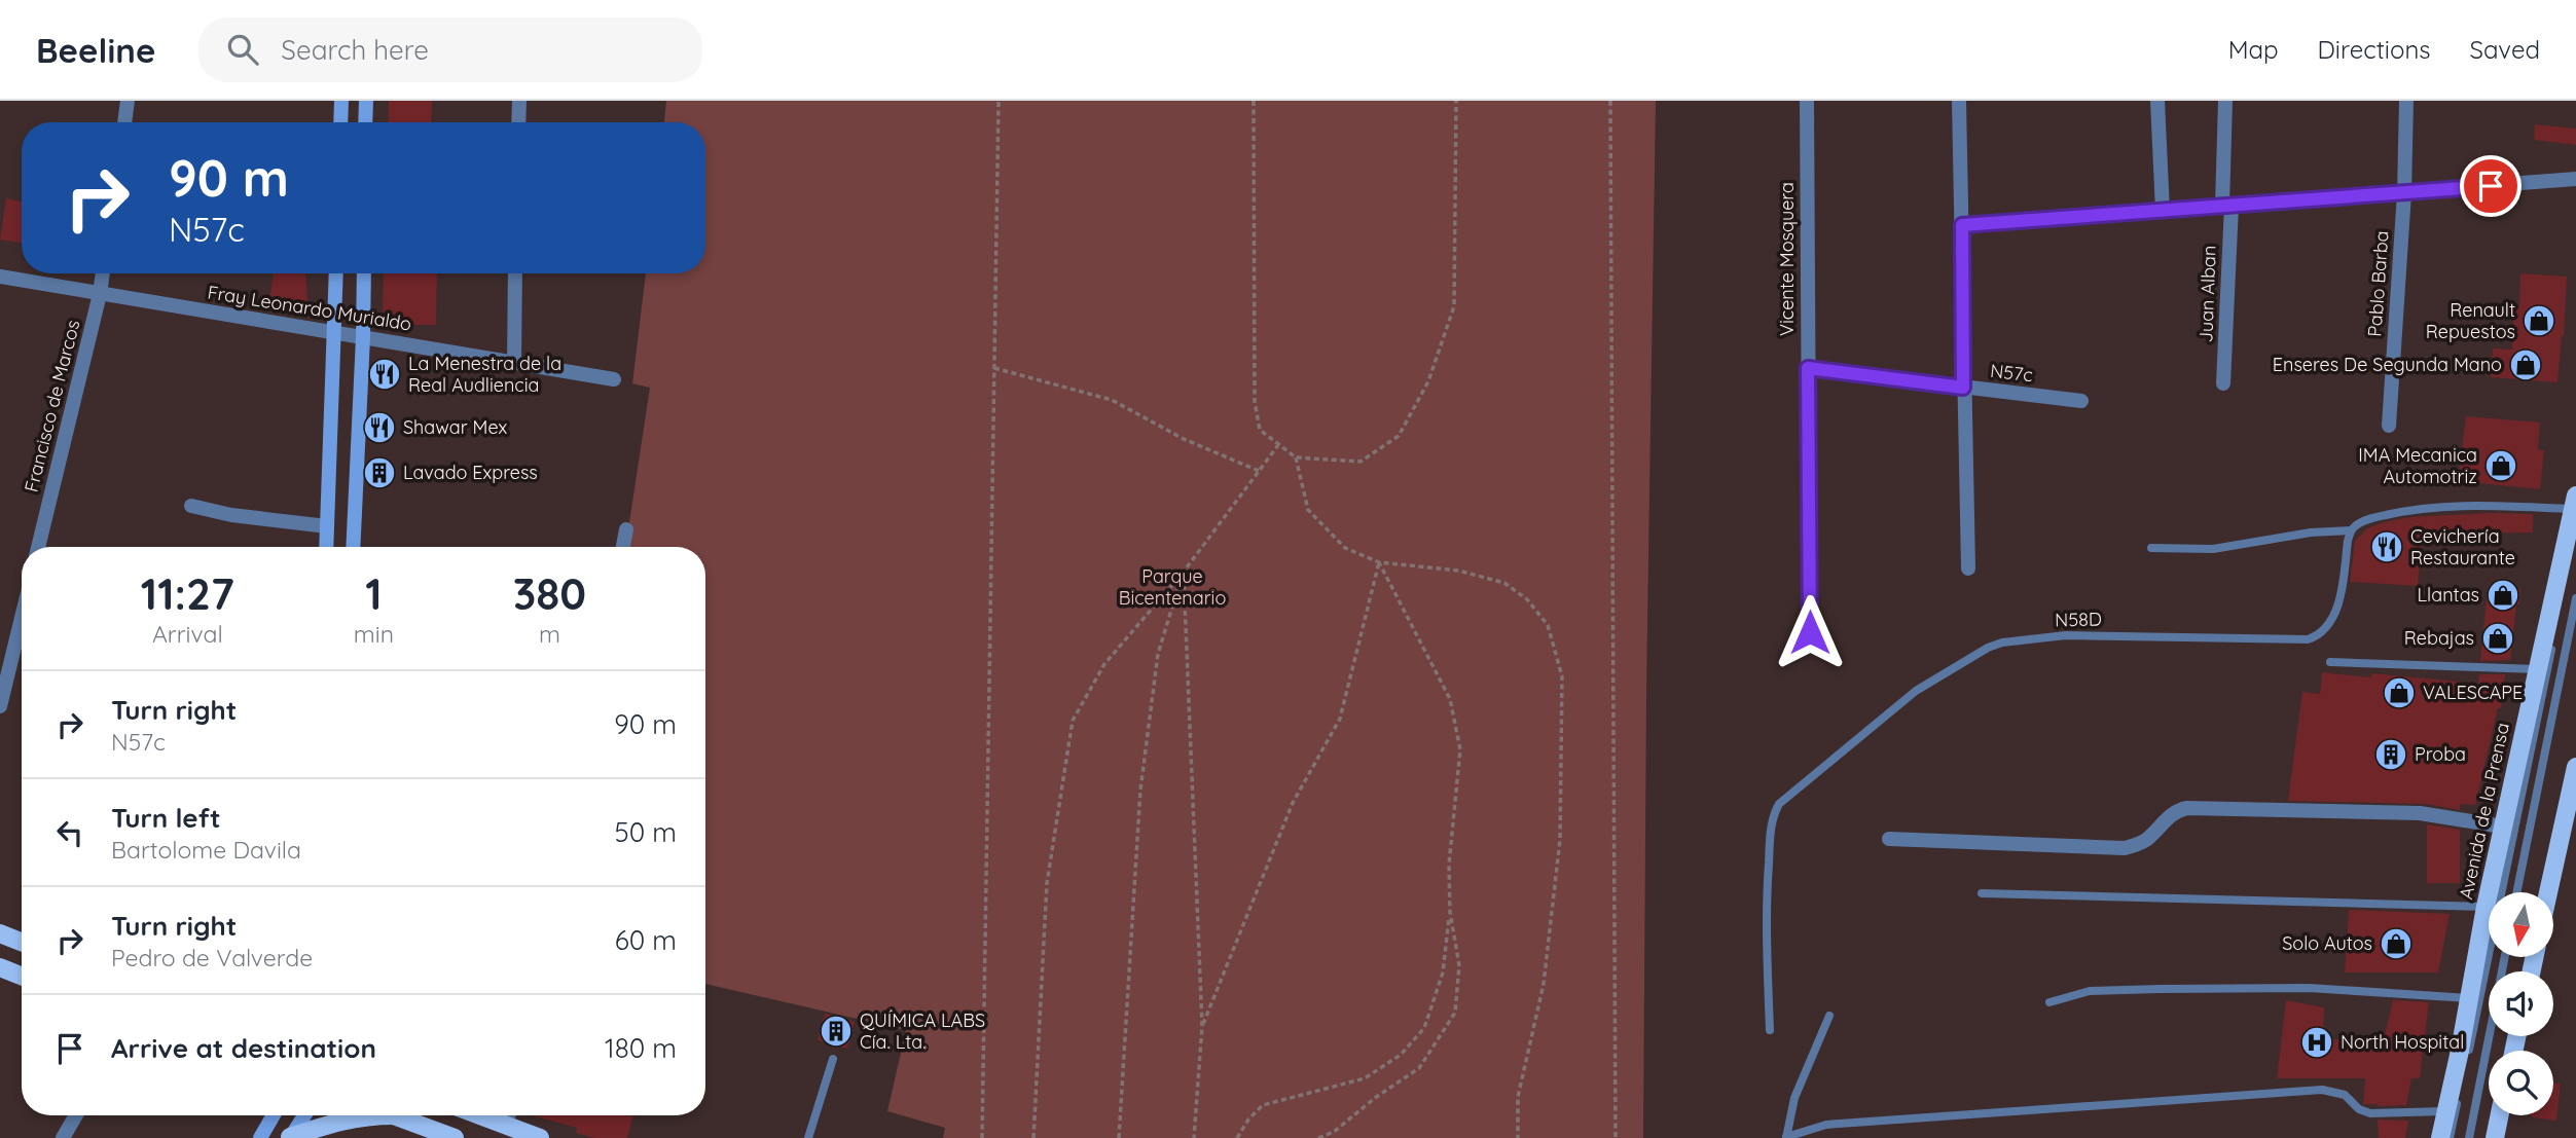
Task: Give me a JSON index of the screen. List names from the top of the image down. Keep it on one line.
{"streets":{"main road":["Avenida de la Prensa"],"street":["Vicente Mosquera","Pablo Barba","Juan Alban","Fray Leonardo Murialdo","N57c","Francisco de Marcos"],"lane":["N58D"]},"crossings":[["Vicente Mosquera","N57c"],["Fray Leonardo Murialdo","Francisco de Marcos"]],"parks":["Parque Bicentenario"],"places":{"shop":["Renault Repuestos","Enseres De Segunda Mano","IMA Mecanica Automotriz","Llantas","Rebajas","VALESCAPE","Solo Autos"],"restaurant":["La Menestra de la Real Audliencia","Shawar Mex","Cevichería Restaurante"],"building":["Lavado Express","Proba","QUÍMICA LABS Cía. Lta."],"hospital":["North Hospital"]},"north":"bottom","page":{"header":"Beeline","search":"Search here","nav":["Map","Directions","Saved"],"turn":["90 m","N57c"],"eta":["11:27","Arrival","1","min","380","m"],"list":[{"name":"Turn right","note":"N57c","value":"90 m"},{"name":"Turn left","note":"Bartolome Davila","value":"50 m"},{"name":"Turn right","note":"Pedro de Valverde","value":"60 m"},{"name":"Arrive at destination","value":"180 m"}]}}
